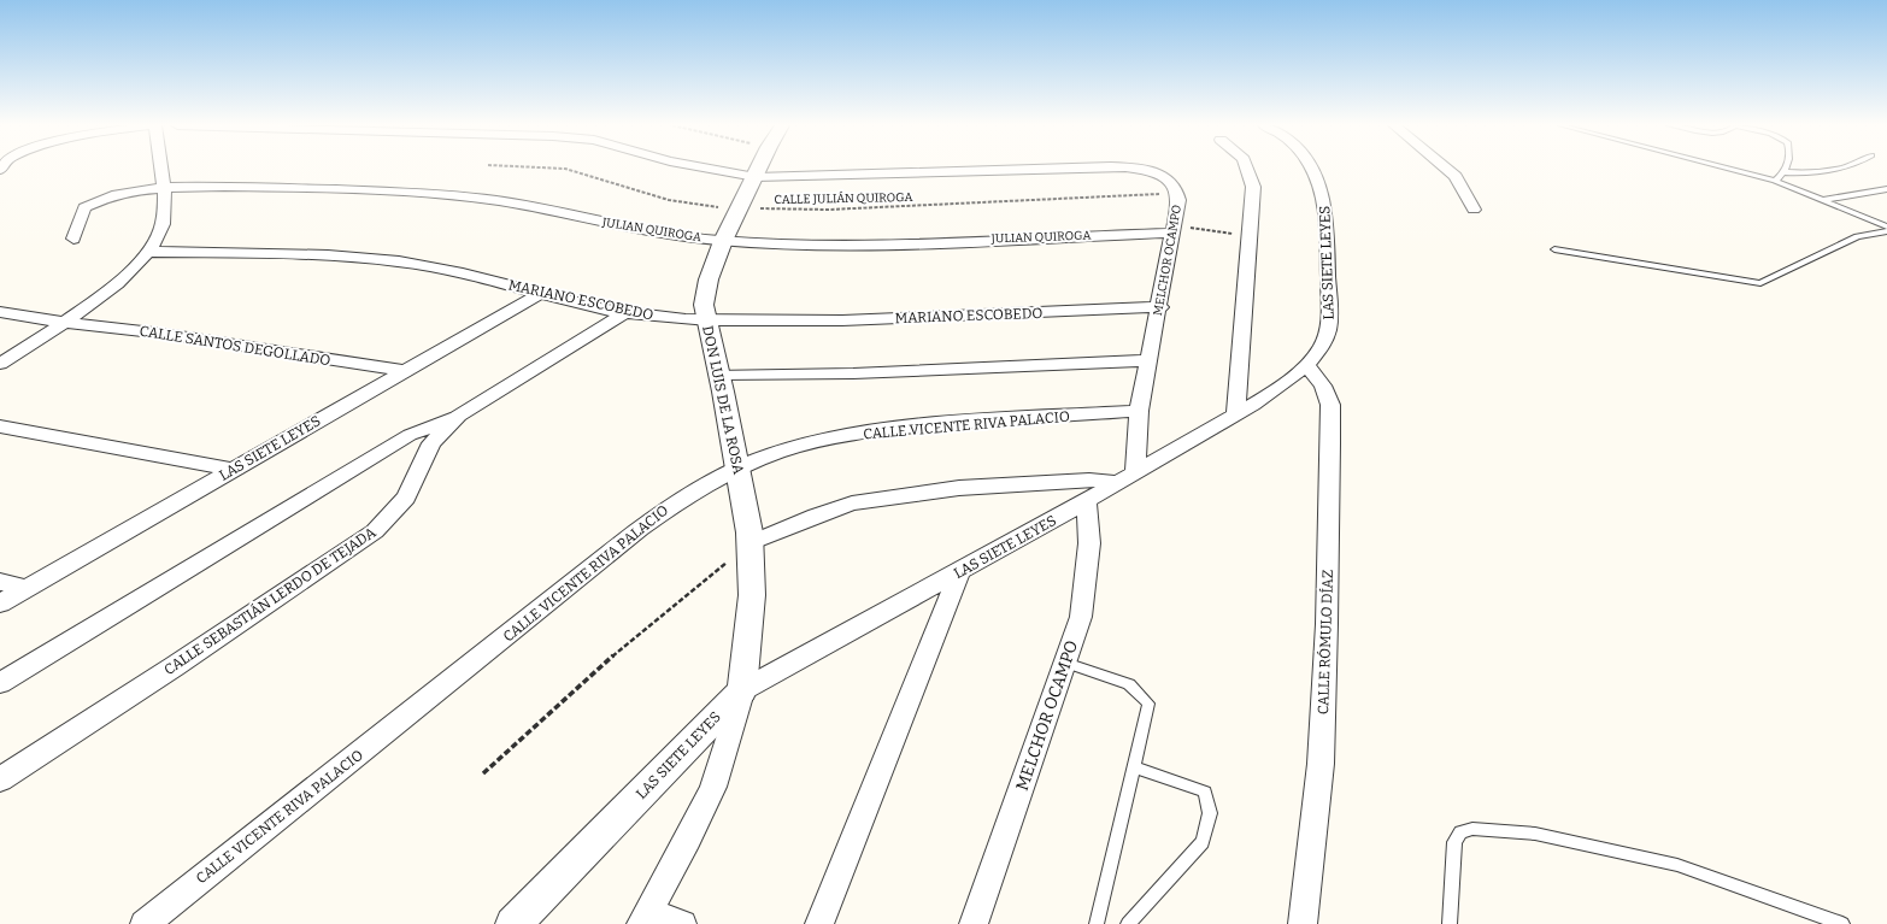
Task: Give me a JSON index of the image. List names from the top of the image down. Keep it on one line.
{"streets":{"street":["JULIAN QUIROGA","MELCHOR OCAMPO","LAS SIETE LEYES","MARIANO ESCOBEDO","CALLE SANTOS DEGOLLADO","DON LUIS DE LA ROSA","CALLE VICENTE RIVA PALACIO","CALLE SEBASTIÁN LERDO DE TEJADA","CALLE RÓMULO DÍAZ"],"path":["CALLE JULIÁN QUIROGA"]},"crossings":[["CALLE JULIÁN QUIROGA","MELCHOR OCAMPO"],["CALLE JULIÁN QUIROGA","DON LUIS DE LA ROSA"],["JULIAN QUIROGA","MELCHOR OCAMPO"],["JULIAN QUIROGA","DON LUIS DE LA ROSA"],["MELCHOR OCAMPO","LAS SIETE LEYES"],["MELCHOR OCAMPO","MARIANO ESCOBEDO"],["MELCHOR OCAMPO","DON LUIS DE LA ROSA"],["MELCHOR OCAMPO","CALLE VICENTE RIVA PALACIO"],["LAS SIETE LEYES","MARIANO ESCOBEDO"],["LAS SIETE LEYES","CALLE SANTOS DEGOLLADO"],["LAS SIETE LEYES","DON LUIS DE LA ROSA"],["LAS SIETE LEYES","CALLE RÓMULO DÍAZ"],["MARIANO ESCOBEDO","DON LUIS DE LA ROSA"],["MARIANO ESCOBEDO","CALLE SEBASTIÁN LERDO DE TEJADA"],["DON LUIS DE LA ROSA","CALLE VICENTE RIVA PALACIO"]]}
